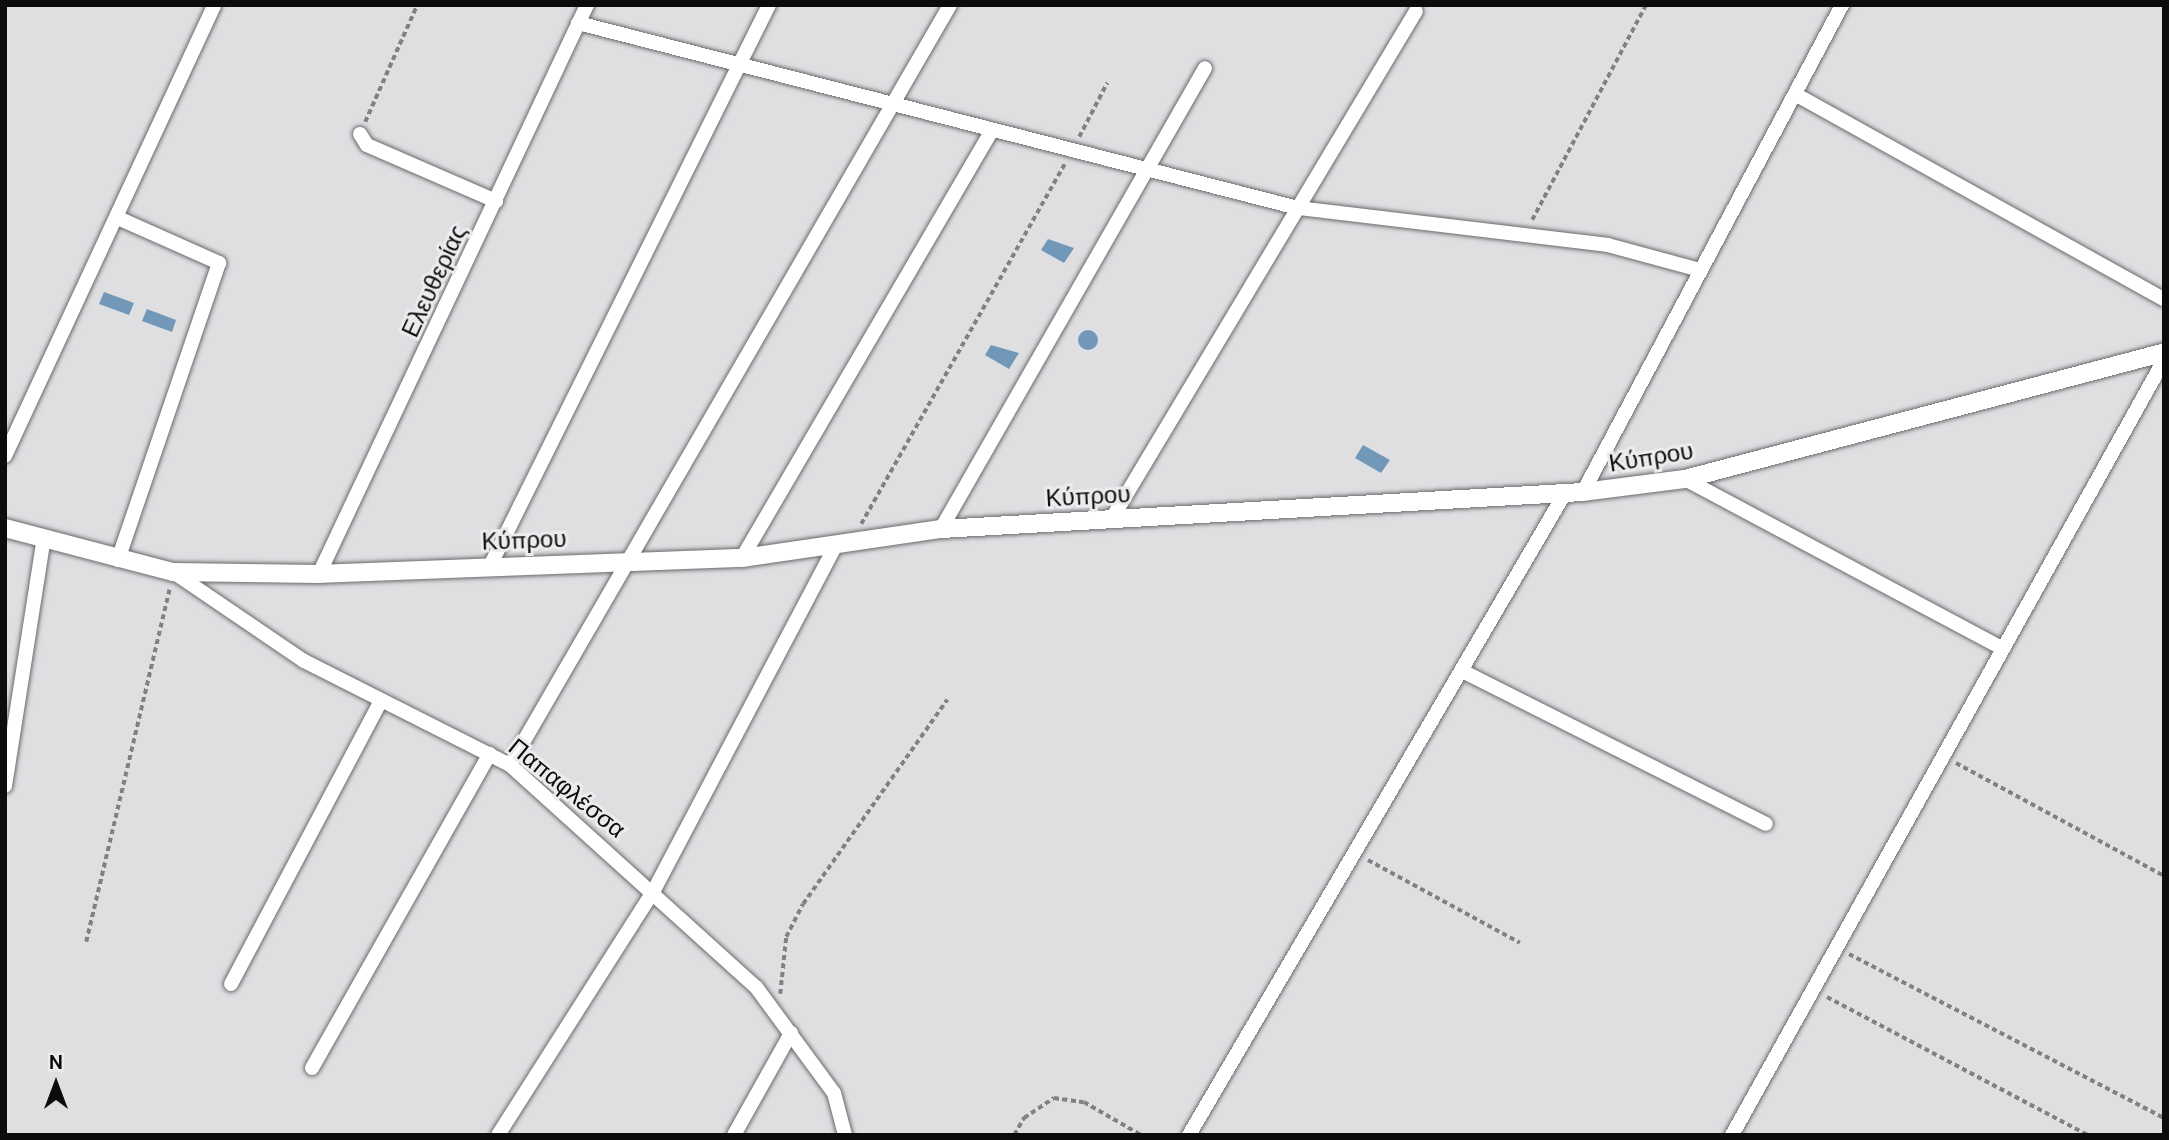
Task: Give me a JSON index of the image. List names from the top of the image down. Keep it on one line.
{"streets":{"street":["Ελευθερίας","Κύπρου","Παπαφλέσσα"]},"crossings":[["Ελευθερίας","Κύπρου"],["Κύπρου","Παπαφλέσσα"]],"north":"top"}
